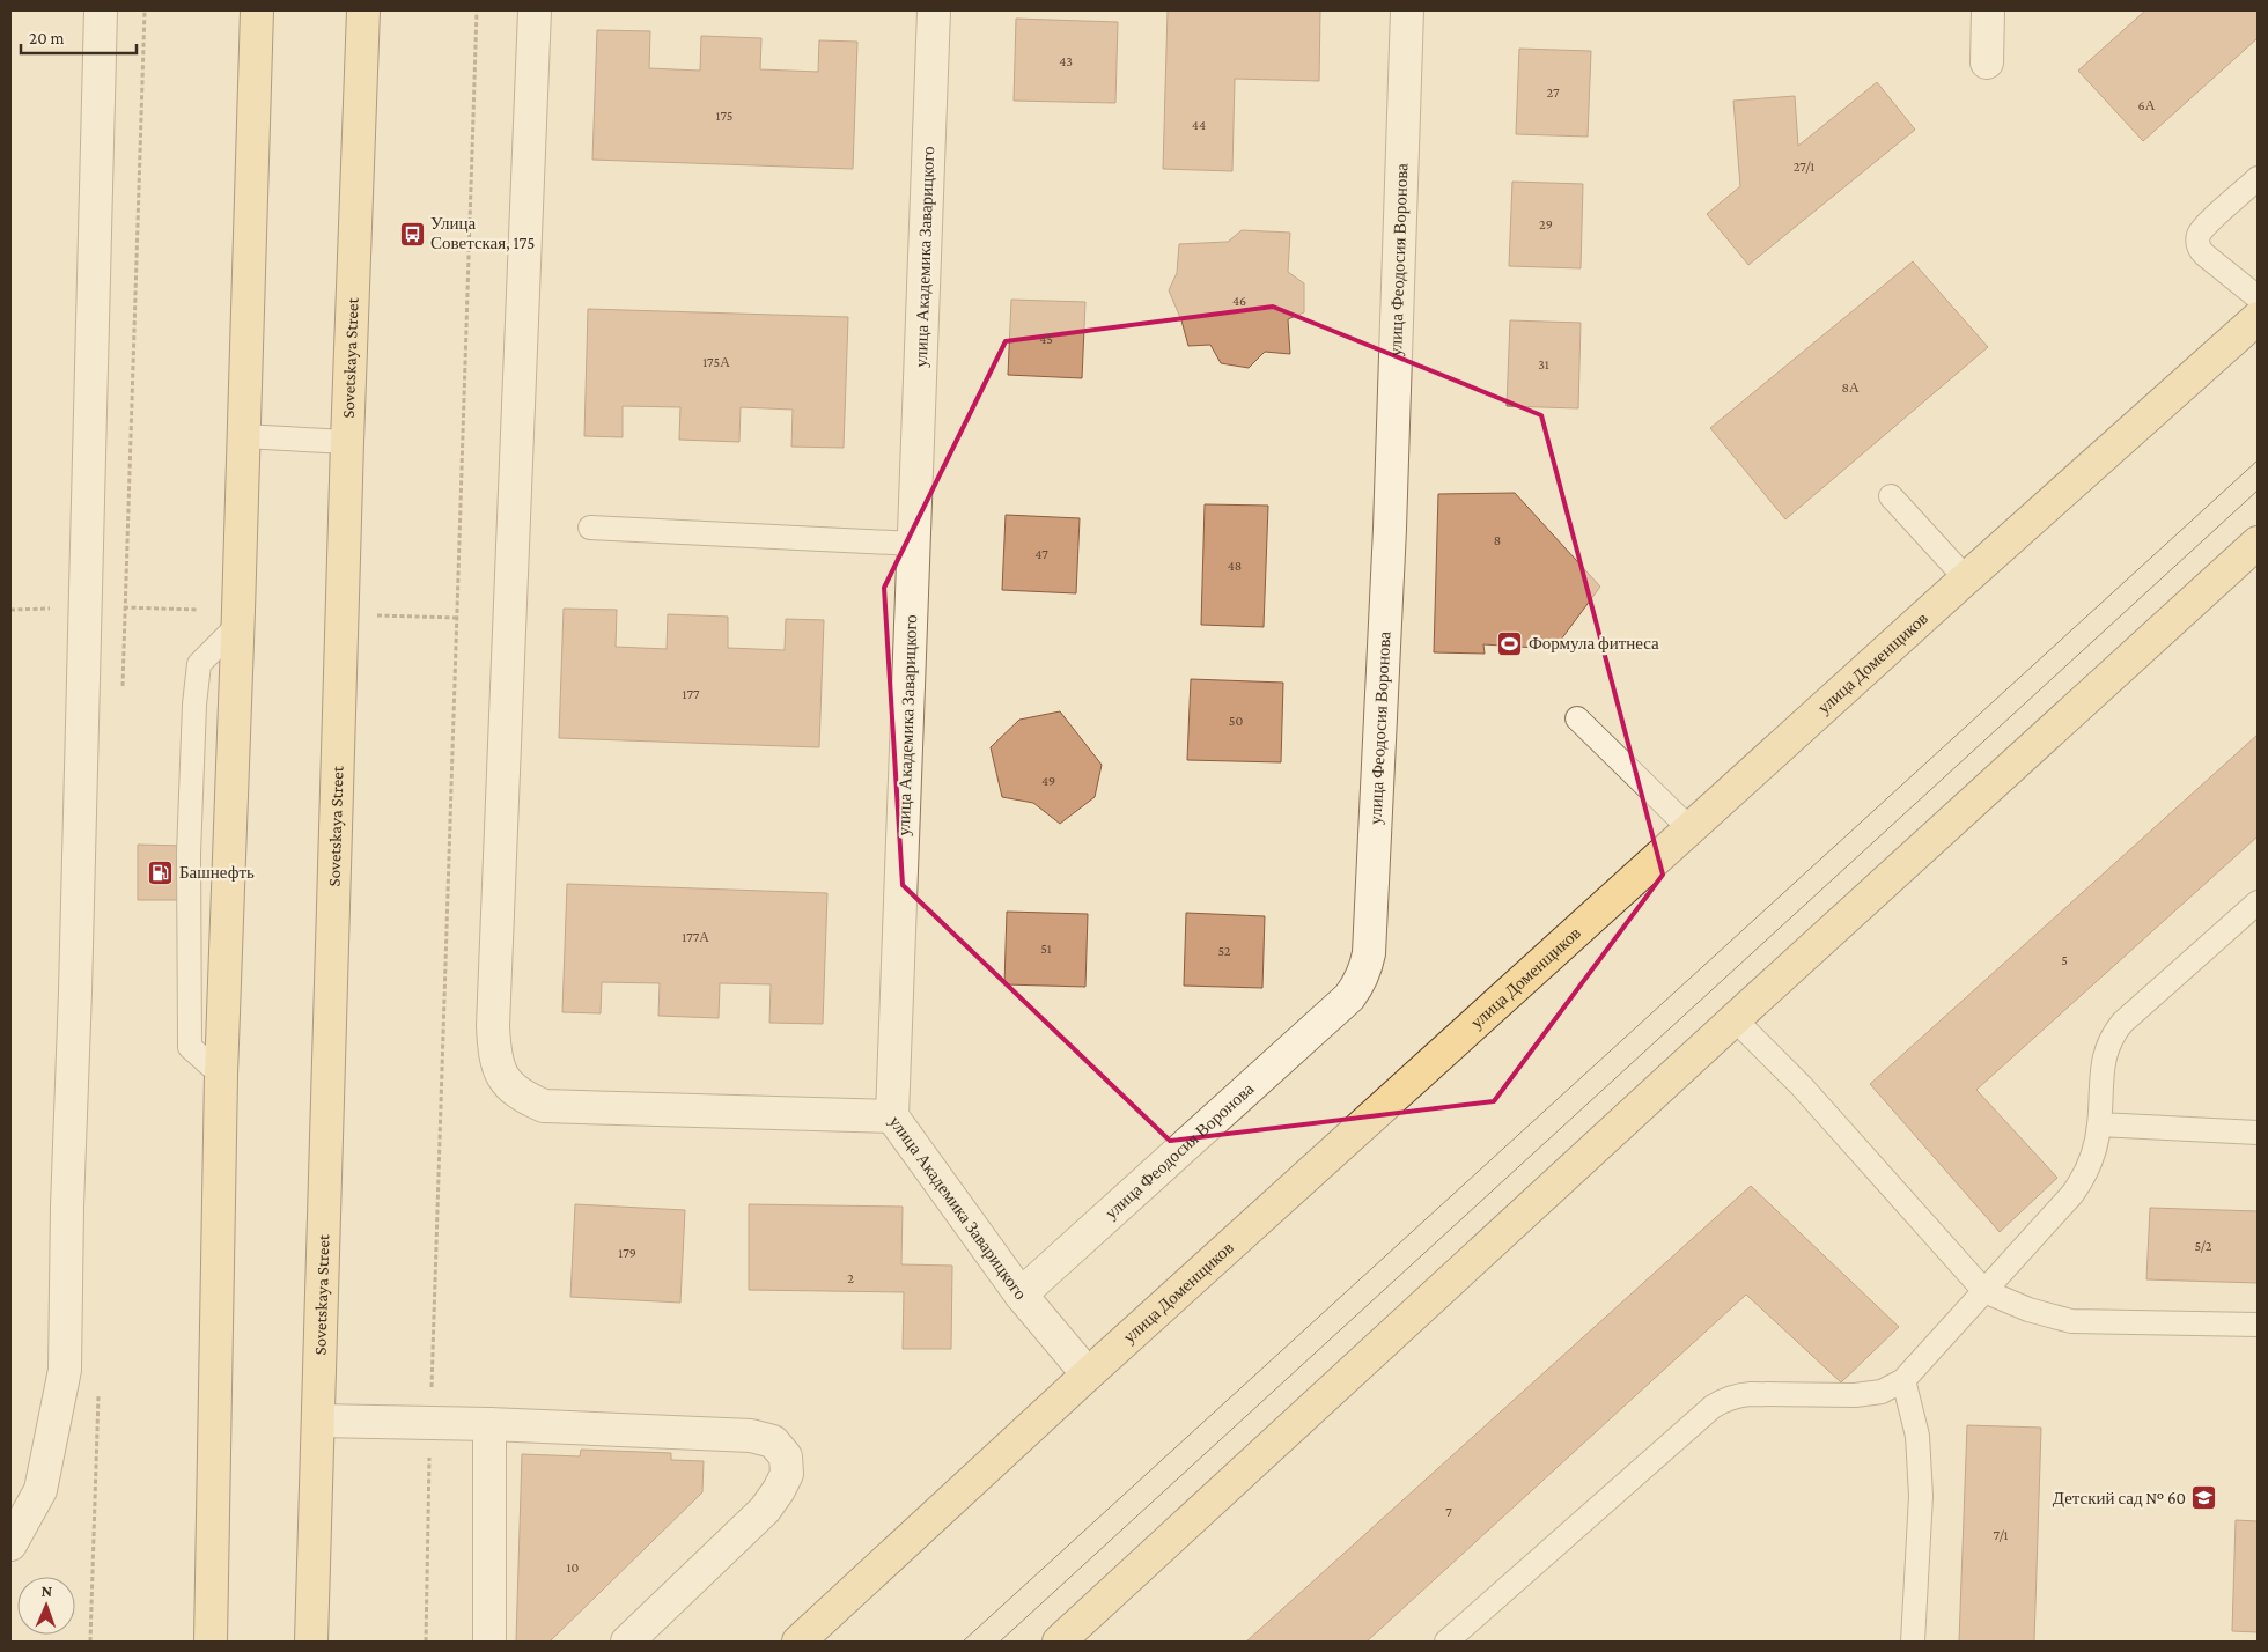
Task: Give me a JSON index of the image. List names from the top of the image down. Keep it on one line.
{"streets":{"main road":["Sovetskaya Street","улица Доменщиков"],"street":["улица Академика Заварицкого","улица Феодосия Воронова"]},"crossings":[["улица Академика Заварицкого","улица Феодосия Воронова"],["улица Академика Заварицкого","улица Доменщиков"]],"places":{"bus stop":["Улица Советская, 175"],"sports":["Формула фитнеса"],"fuel station":["Башнефть"],"school or university":["Детский сад № 60"]},"house_numbers":["43","27","6А","175","44","27/1","29","46","45","175А","31","8А","8","47","48","177","50","49","177А","51","52","5","5/2","179","2","7","7/1","10"],"scale_bar":"20 m","north":"top"}
